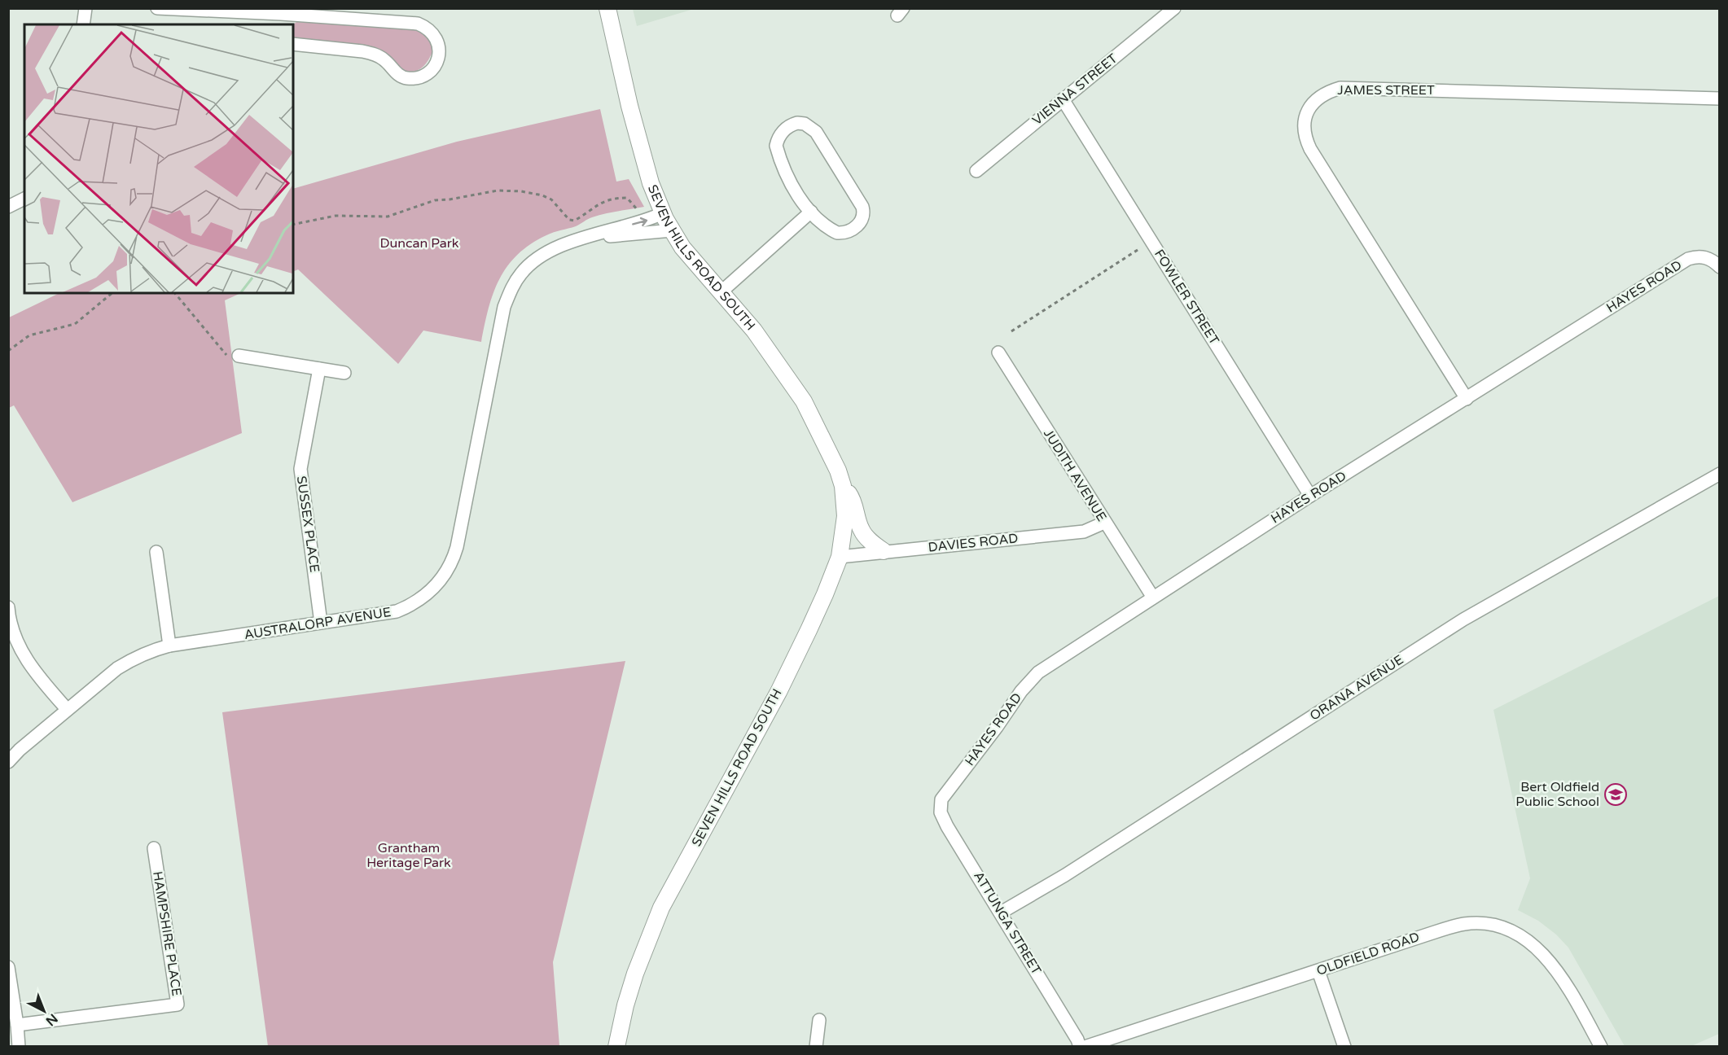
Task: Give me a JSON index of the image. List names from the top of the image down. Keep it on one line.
{"streets":{"street":["VIENNA STREET","JAMES STREET","SEVEN HILLS ROAD SOUTH","HAYES ROAD","FOWLER STREET","JUDITH AVENUE","SUSSEX PLACE","DAVIES ROAD","AUSTRALORP AVENUE","ORANA AVENUE","ATTUNGA STREET","HAMPSHIRE PLACE","OLDFIELD ROAD"]},"crossings":[["VIENNA STREET","FOWLER STREET"],["JAMES STREET","HAYES ROAD"],["SEVEN HILLS ROAD SOUTH","DAVIES ROAD"],["SEVEN HILLS ROAD SOUTH","AUSTRALORP AVENUE"],["HAYES ROAD","FOWLER STREET"],["HAYES ROAD","JUDITH AVENUE"],["HAYES ROAD","ATTUNGA STREET"],["JUDITH AVENUE","DAVIES ROAD"],["SUSSEX PLACE","AUSTRALORP AVENUE"],["ORANA AVENUE","ATTUNGA STREET"]],"parks":["Duncan Park","Grantham Heritage Park"],"places":{"school or university":["Bert Oldfield Public School"]},"north":"bottom right"}
